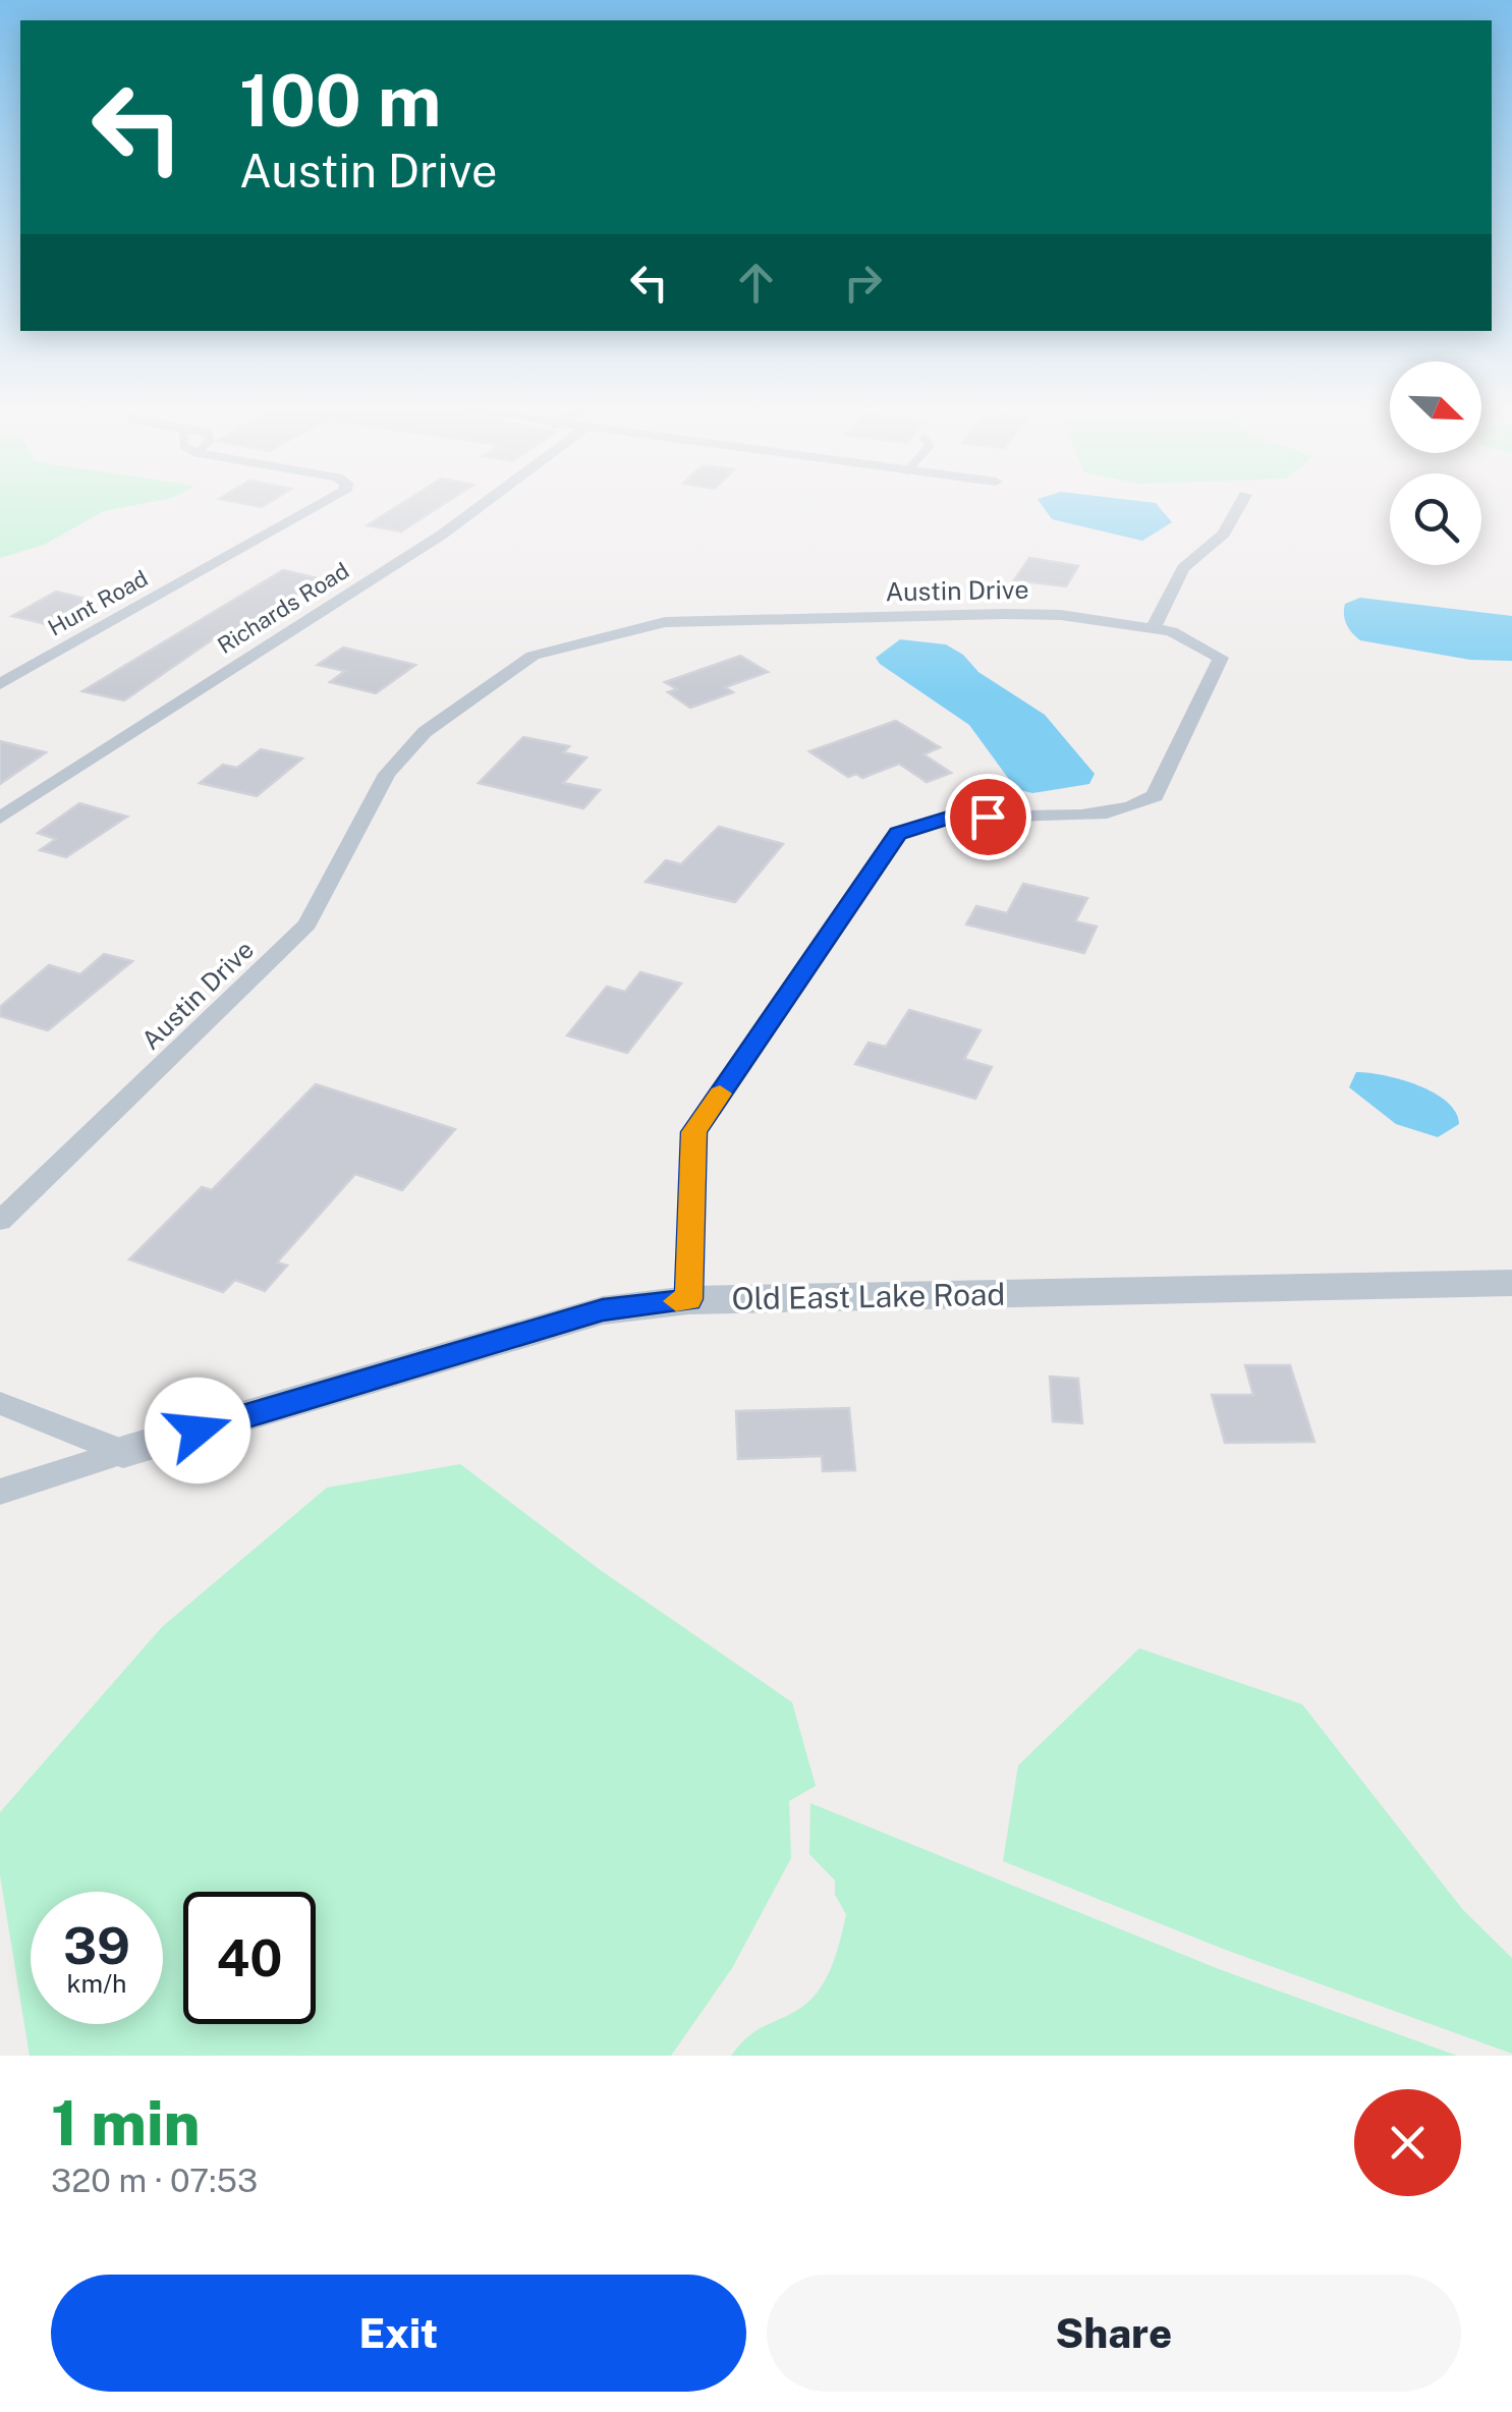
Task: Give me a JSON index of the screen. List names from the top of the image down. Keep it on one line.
{"streets":{"street":["Austin Drive","Hunt Road","Richards Road","Old East Lake Road"]},"crossings":[["Austin Drive","Old East Lake Road"]],"north":"bottom right","page":{"turn":["100 m","Austin Drive"],"speed":"39 km/h","limit":"40","heading":["1 min","320 m · 07:53"],"buttons":["Exit","Share"]}}
